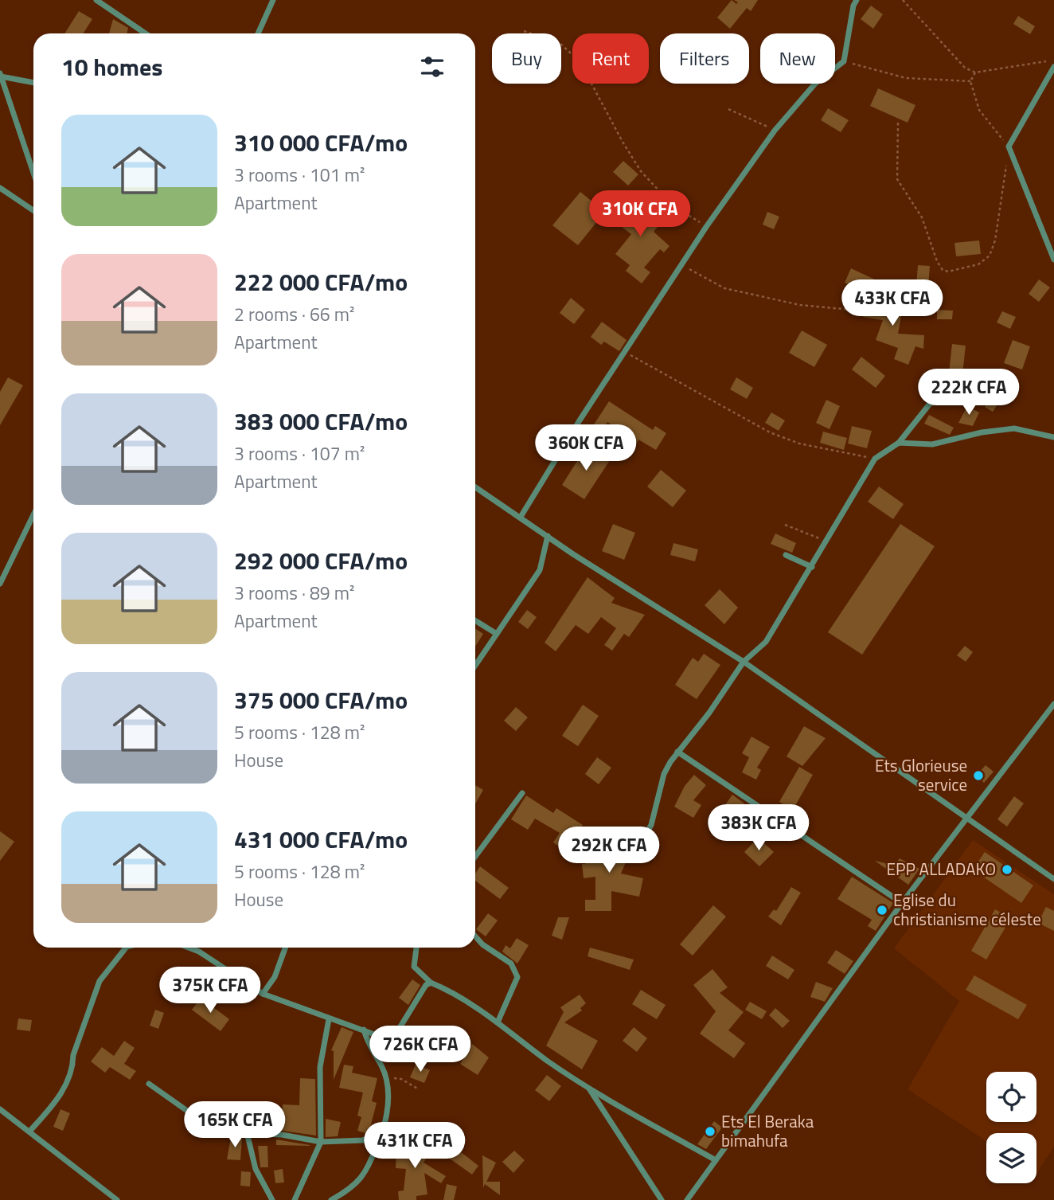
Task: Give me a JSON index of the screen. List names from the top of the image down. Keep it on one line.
{"places":["Ets Glorieuse service","EPP ALLADAKO","Eglise du christianisme céleste","Ets El Beraka bimahufa"],"page":{"chip":["Buy","Rent","Filters","New"],"heading":"10 homes","list":[{"name":"310 000 CFA/mo","note":"3 rooms · 101 m² · Apartment"},{"name":"222 000 CFA/mo","note":"2 rooms · 66 m² · Apartment"},{"name":"383 000 CFA/mo","note":"3 rooms · 107 m² · Apartment"},{"name":"292 000 CFA/mo","note":"3 rooms · 89 m² · Apartment"},{"name":"375 000 CFA/mo","note":"5 rooms · 128 m² · House"},{"name":"431 000 CFA/mo","note":"5 rooms · 128 m² · House"}],"price":["310K CFA","433K CFA","222K CFA","360K CFA","383K CFA","292K CFA","375K CFA","726K CFA","165K CFA","431K CFA"]}}
